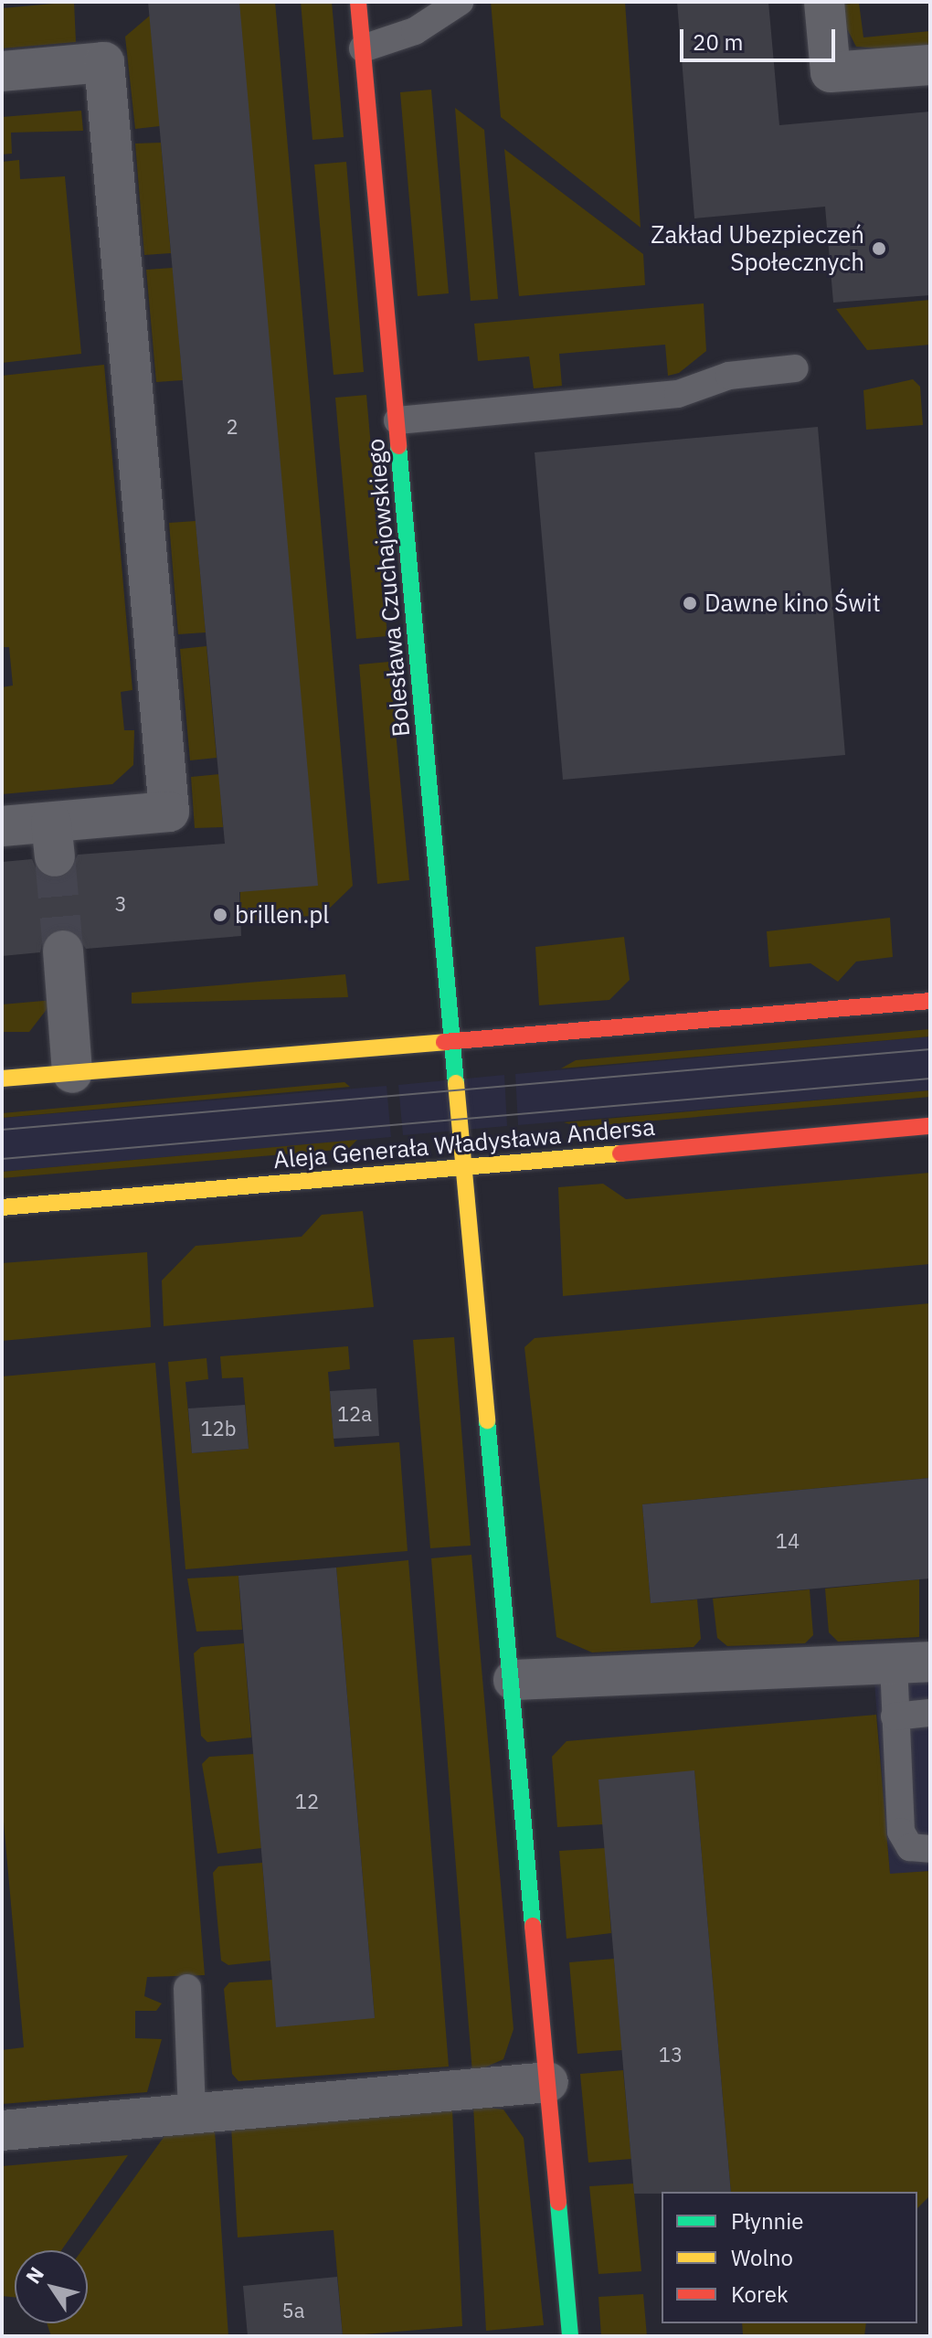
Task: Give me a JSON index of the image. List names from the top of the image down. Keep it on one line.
{"streets":{"street":["Bolesława Czuchajowskiego","Aleja Generała Władysława Andersa"]},"crossings":[["Bolesława Czuchajowskiego","Aleja Generała Władysława Andersa"]],"places":["Zakład Ubezpieczeń Społecznych","Dawne kino Świt","brillen.pl"],"house_numbers":["2","3","12a","12b","14","12","13","5a"],"legend":["Płynnie","Wolno","Korek"],"scale_bar":"20 m","north":"top left"}
